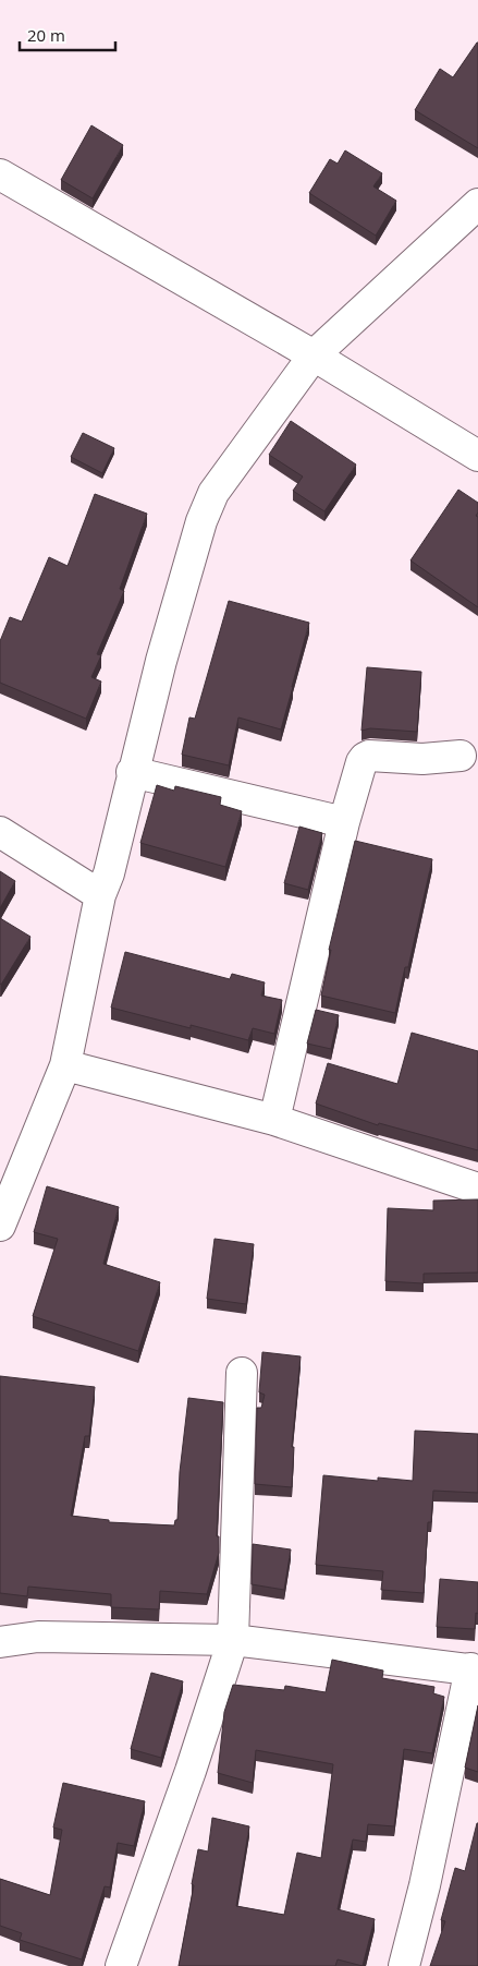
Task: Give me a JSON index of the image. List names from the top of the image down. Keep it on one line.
{"scale_bar":"20 m"}
